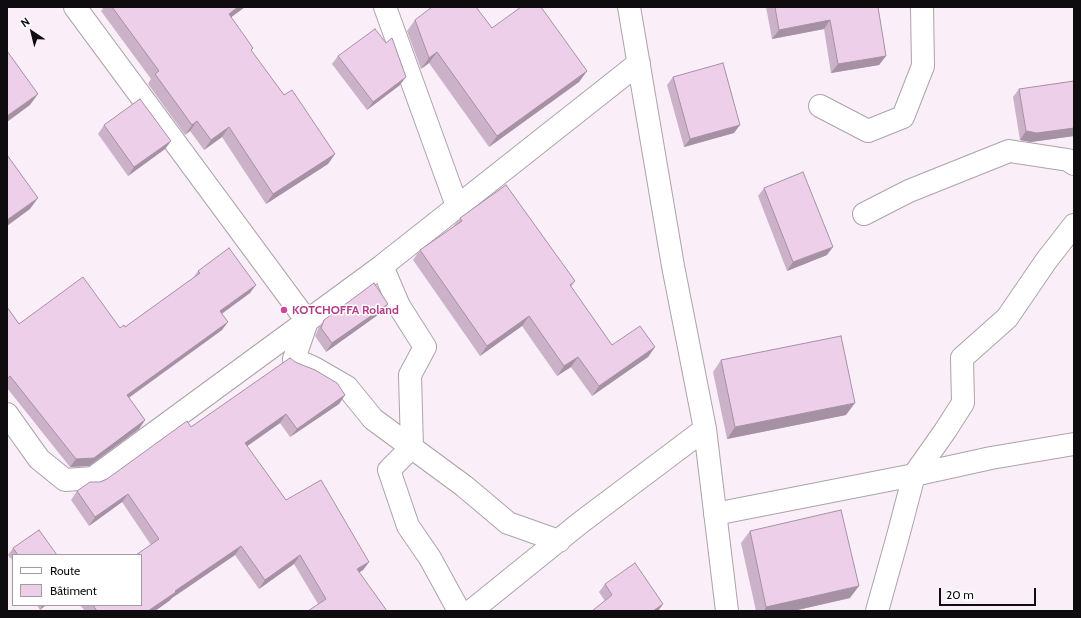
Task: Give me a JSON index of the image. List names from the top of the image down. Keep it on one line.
{"places":["KOTCHOFFA Roland"],"legend":["Route","Bâtiment"],"scale_bar":"20 m","north":"top left"}
